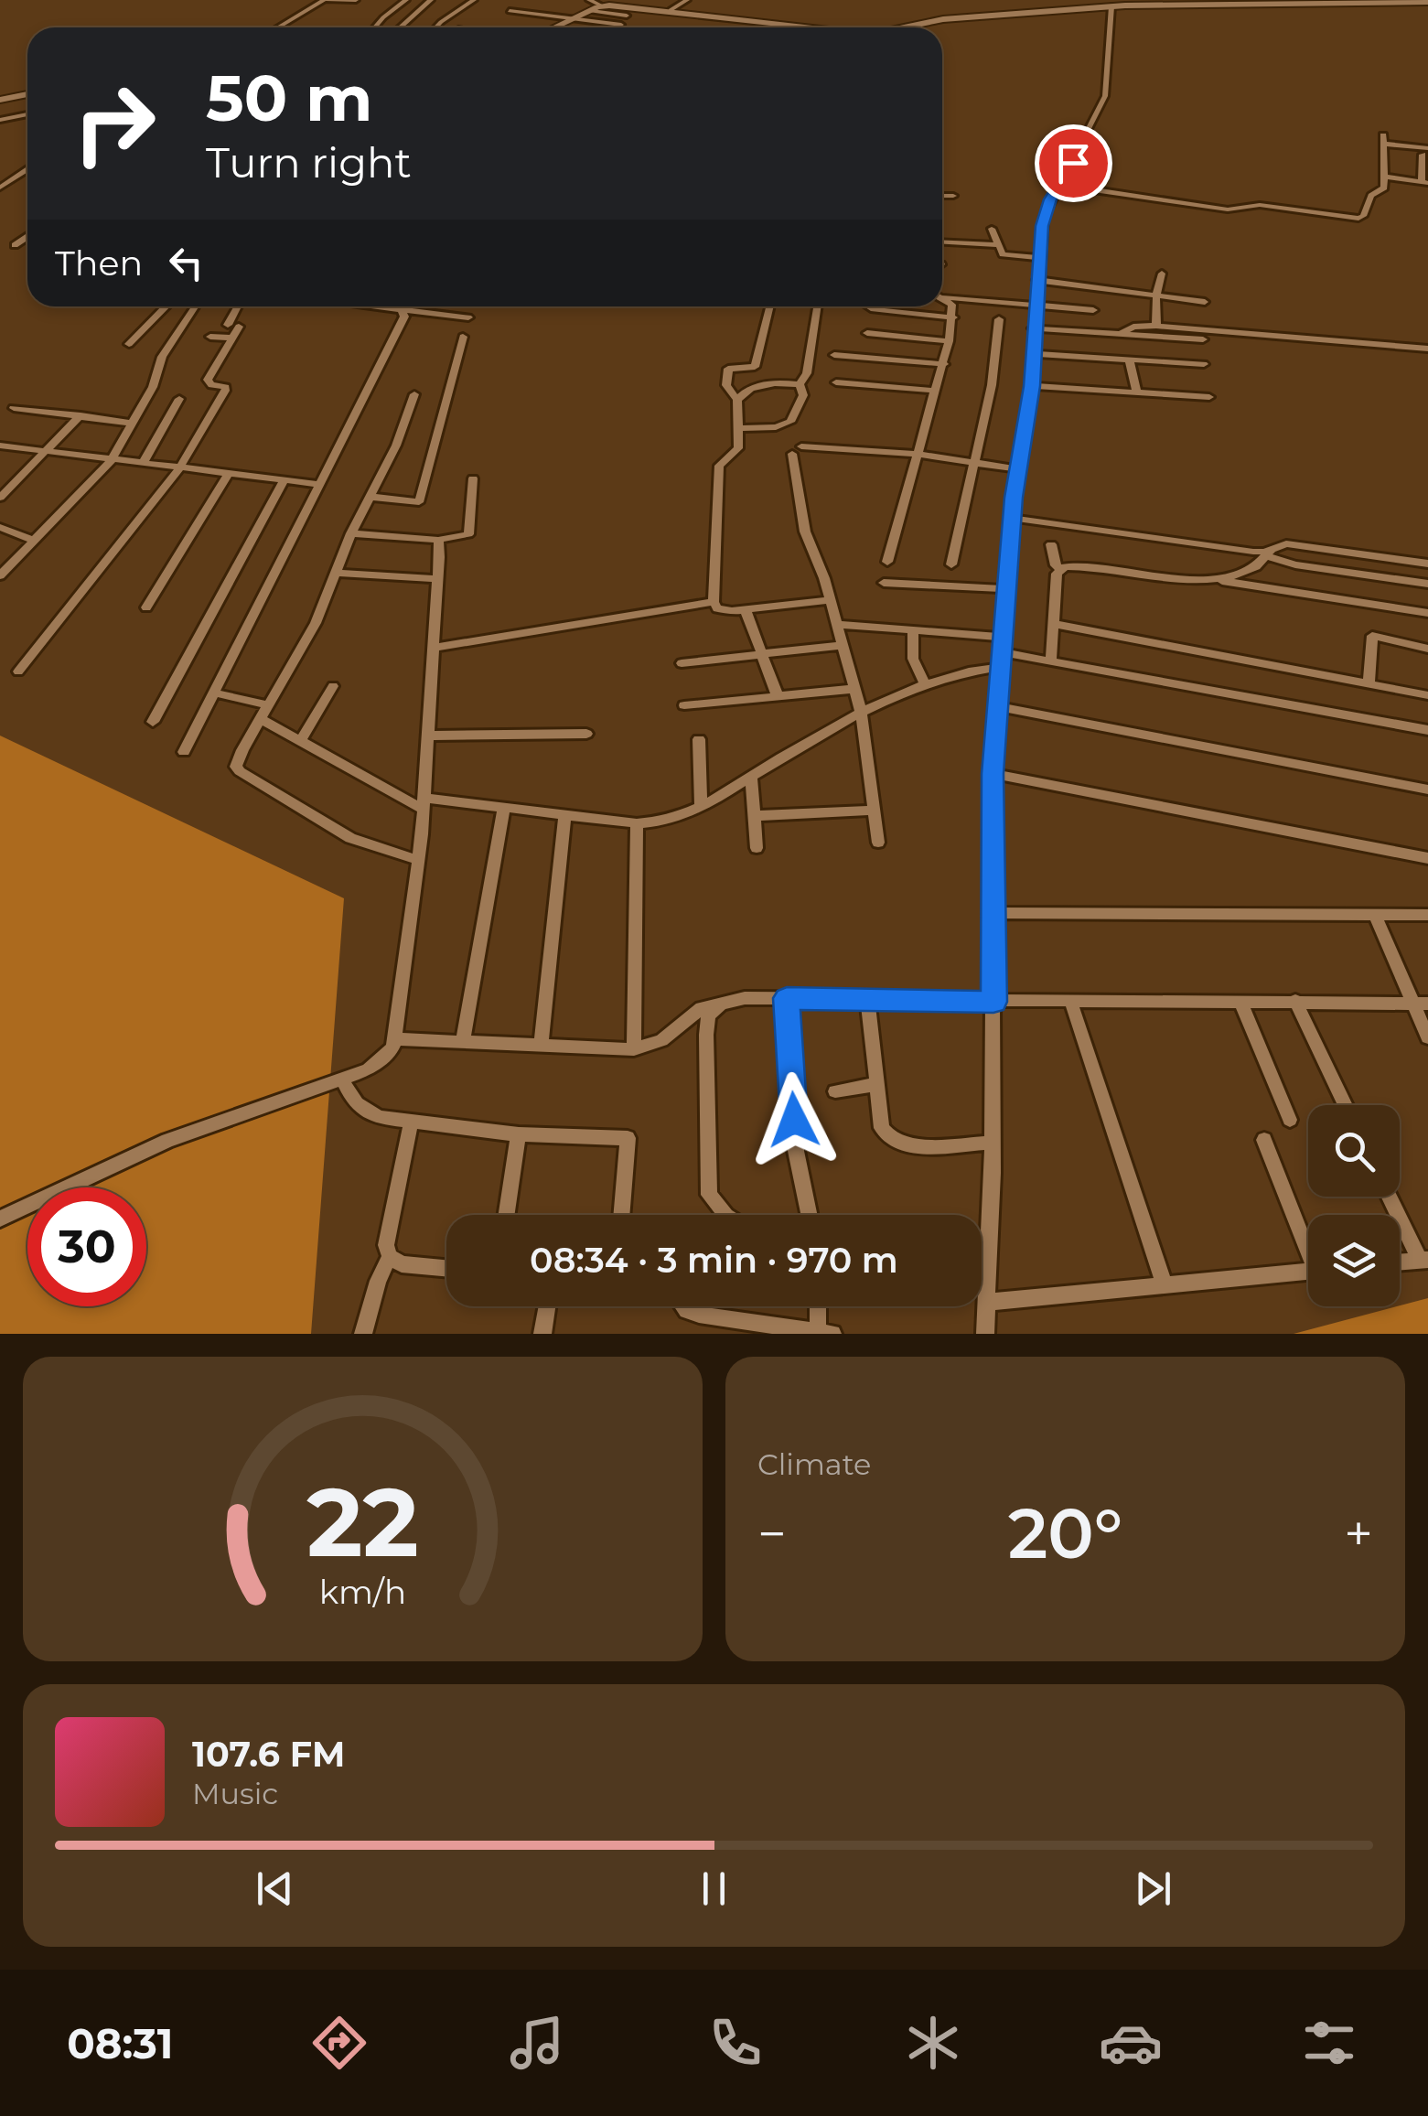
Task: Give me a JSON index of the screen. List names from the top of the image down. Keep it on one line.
{"page":{"turn":["50 m","Turn right"],"then":"Then","limit":"30","trip":"08:34 · 3 min · 970 m","tile":"Climate","heat":["−","20°","+"],"song":["107.6 FM","Music"],"tabs":"08:31","gauge":["22","km/h"]}}
